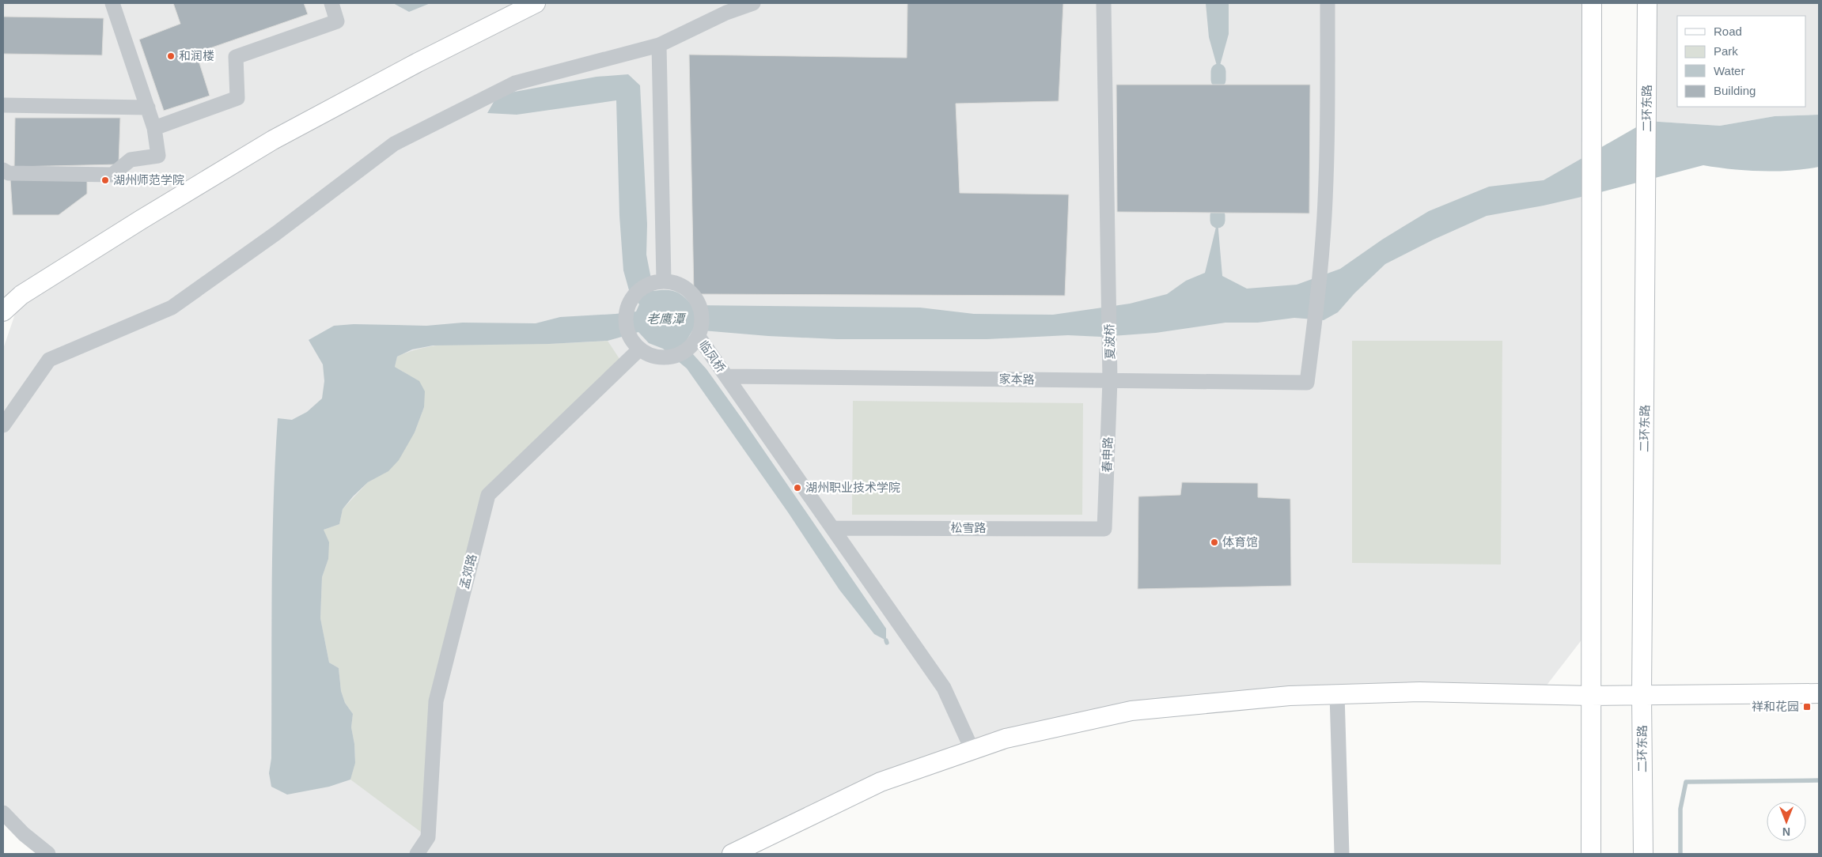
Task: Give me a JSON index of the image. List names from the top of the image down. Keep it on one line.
{"streets":{"main road":["二环东路"],"street":["夏波桥","临凤桥","家本路","春申路","松雪路","孟郊路"]},"crossings":[["夏波桥","家本路"],["夏波桥","春申路"],["临凤桥","家本路"],["临凤桥","松雪路"],["临凤桥","孟郊路"],["家本路","春申路"],["春申路","松雪路"]],"water":["老鹰潭"],"places":{"other":["和润楼","湖州师范学院","湖州职业技术学院","体育馆"],"transit":["祥和花园"]},"legend":["Road","Park","Water","Building"],"north":"bottom"}
